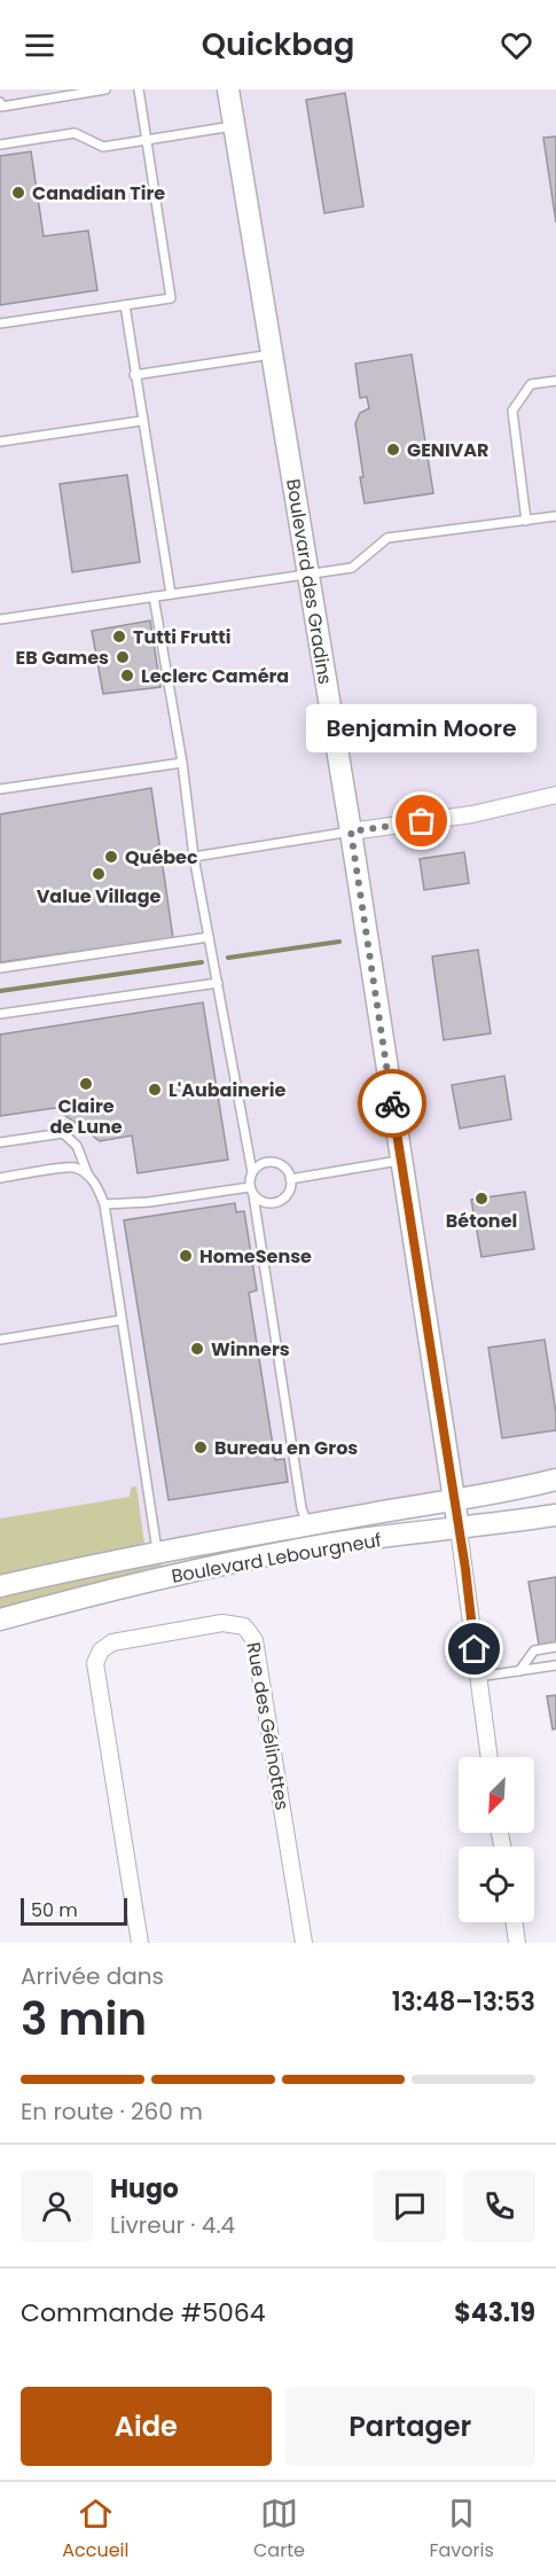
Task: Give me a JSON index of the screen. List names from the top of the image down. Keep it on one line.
{"streets":{"street":["Boulevard des Gradins","Boulevard Lebourgneuf","Rue des Gélinottes"]},"crossings":[["Boulevard des Gradins","Boulevard Lebourgneuf"]],"places":["Canadian Tire","GENIVAR","Tutti Frutti","EB Games","Leclerc Caméra","Benjamin Moore","Québec","Value Village","Claire de Lune","L'Aubainerie","Bétonel","HomeSense","Winners","Bureau en Gros"],"scale_bar":"50 m","north":"bottom left","page":{"header":"Quickbag","bubble":"Benjamin Moore","scale":"50 m","heading":["3 min","Arrivée dans","13:48–13:53"],"panel":["Hugo","Livreur · 4.4","Commande #5064","$43.19"],"bar":"En route · 260 m","buttons":["Aide","Partager"],"tabs":["Accueil","Carte","Favoris"]}}
